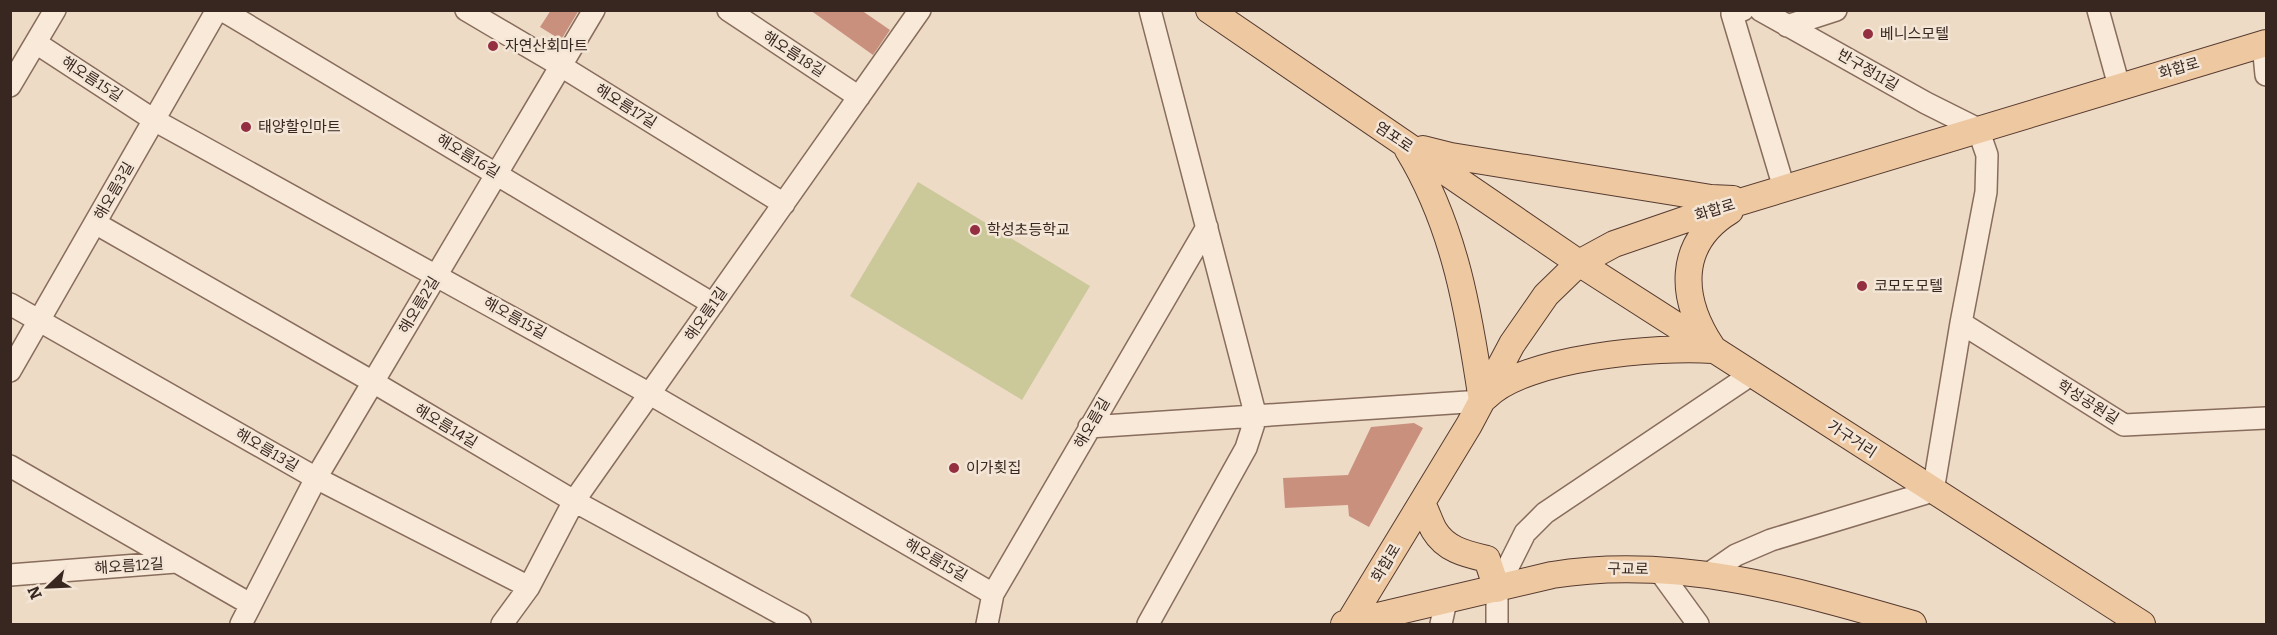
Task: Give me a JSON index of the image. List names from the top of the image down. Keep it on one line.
{"streets":{"main road":["화합로","염포로","가구거리","구교로"],"street":["해오름18길","반구정11길","해오름15길","해오름17길","해오름16길","해오름3길","해오름2길","해오름1길","학성공원길","해오름길","해오름14길","해오름13길","해오름12길"]},"crossings":[["해오름18길","해오름1길"],["화합로","반구정11길"],["화합로","염포로"],["화합로","가구거리"],["화합로","구교로"],["해오름15길","해오름3길"],["해오름15길","해오름2길"],["해오름15길","해오름1길"],["해오름15길","해오름길"],["해오름17길","해오름2길"],["해오름17길","해오름1길"],["염포로","가구거리"],["해오름16길","해오름2길"],["해오름16길","해오름1길"],["해오름3길","해오름14길"],["해오름3길","해오름13길"],["해오름2길","해오름14길"],["해오름2길","해오름13길"],["해오름1길","해오름14길"],["해오름1길","해오름13길"]],"places":["베니스모텔","자연산회마트","태양할인마트","학성초등학교","코모도모텔","이가횟집"],"north":"bottom left"}
